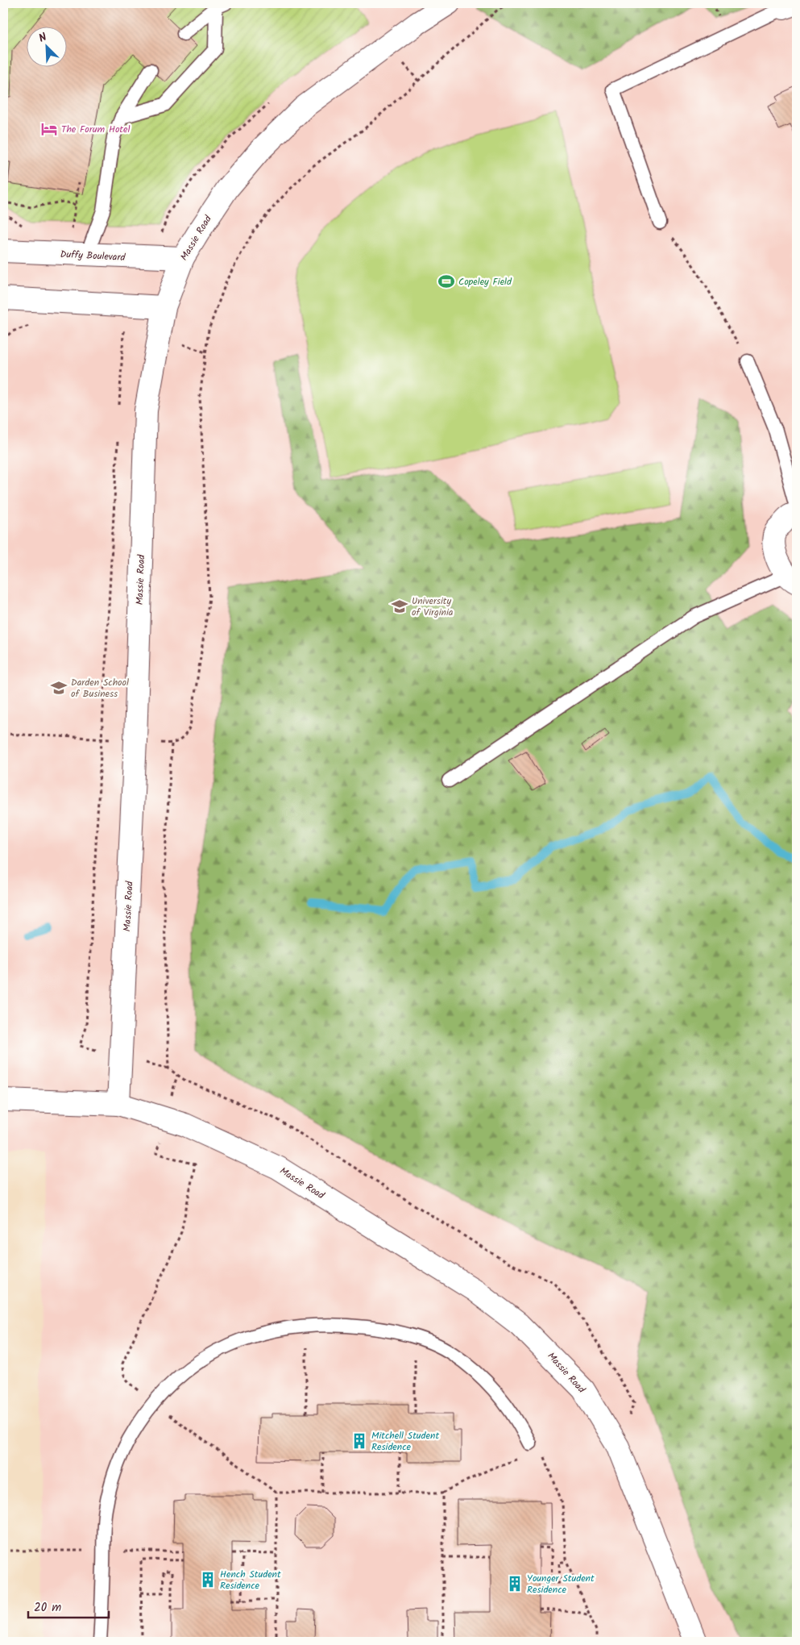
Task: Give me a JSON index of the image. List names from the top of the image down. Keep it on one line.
{"streets":{"street":["Massie Road","Duffy Boulevard"]},"crossings":[["Massie Road","Duffy Boulevard"]],"places":{"hotel":["The Forum Hotel"],"sports":["Copeley Field"],"school or university":["University of Virginia","Darden School of Business"],"building":["Mitchell Student Residence","Hench Student Residence","Younger Student Residence"]},"scale_bar":"20 m","north":"top left"}
